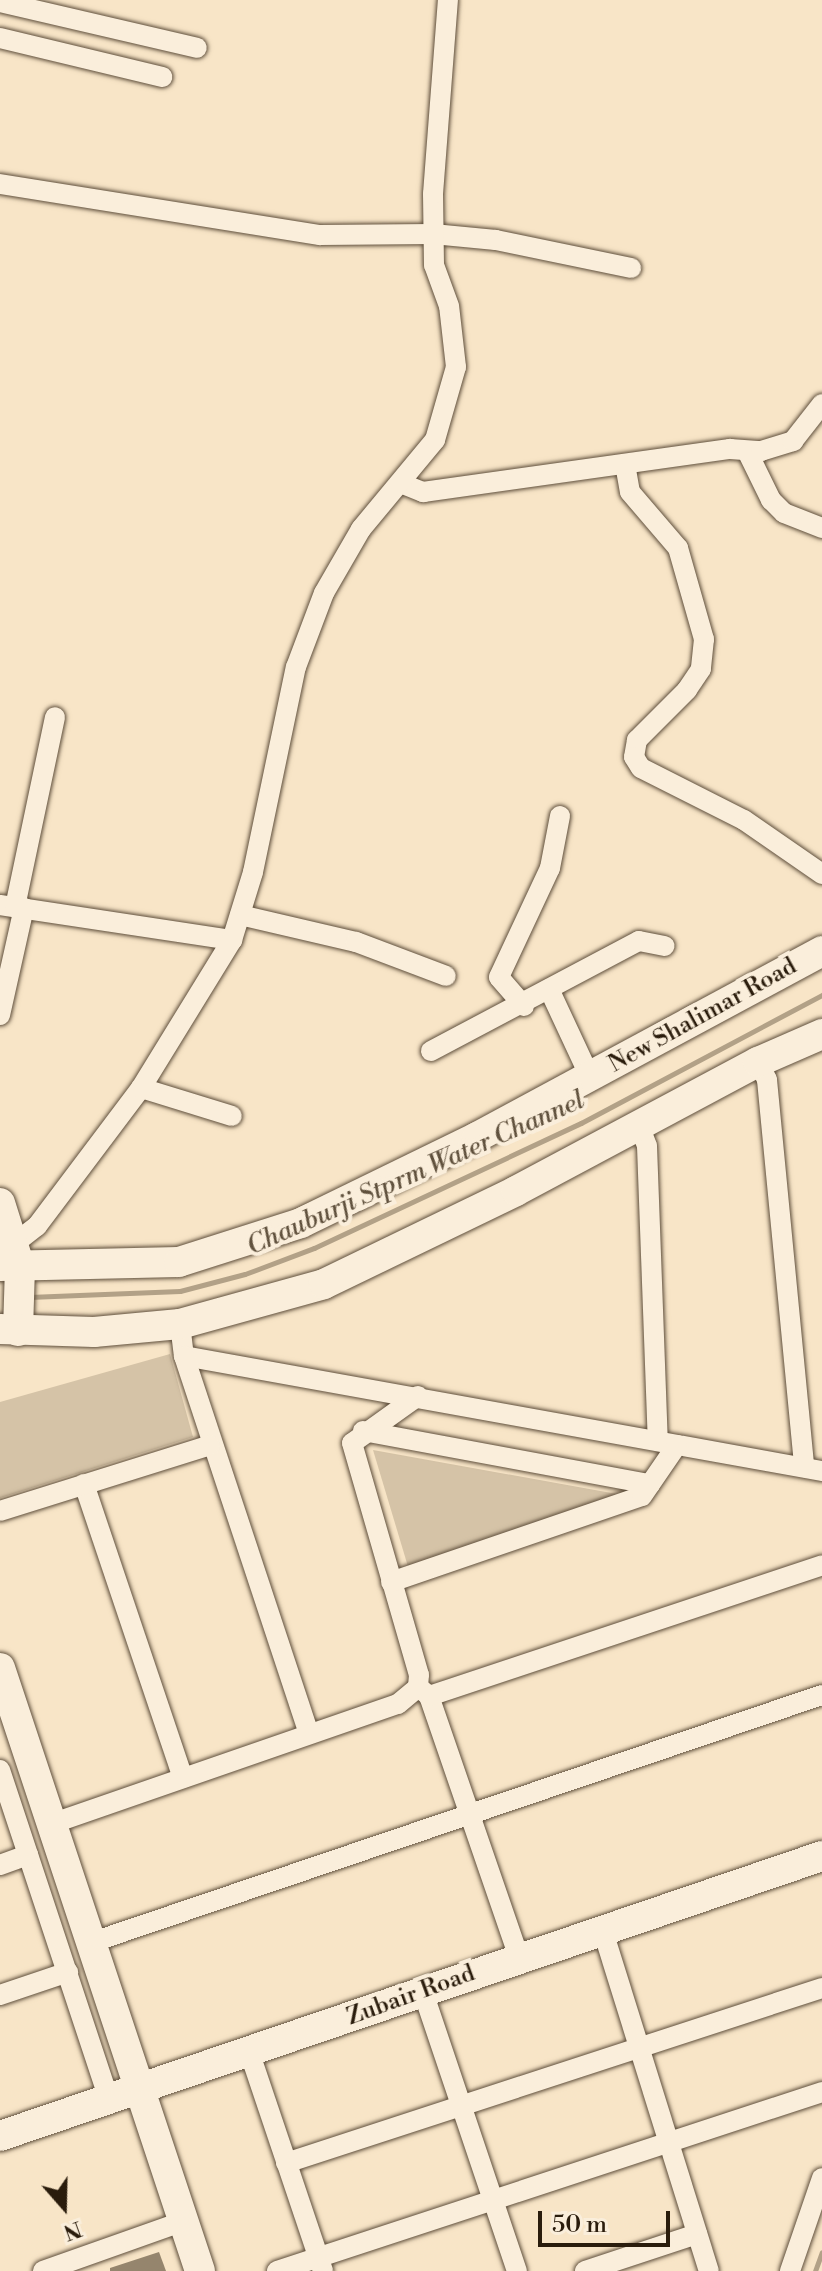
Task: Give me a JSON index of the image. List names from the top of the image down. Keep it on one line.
{"streets":{"street":["New Shalimar Road","Zubair Road"]},"water":["Chauburji Stprm Water Channel"],"scale_bar":"50 m","north":"bottom"}
